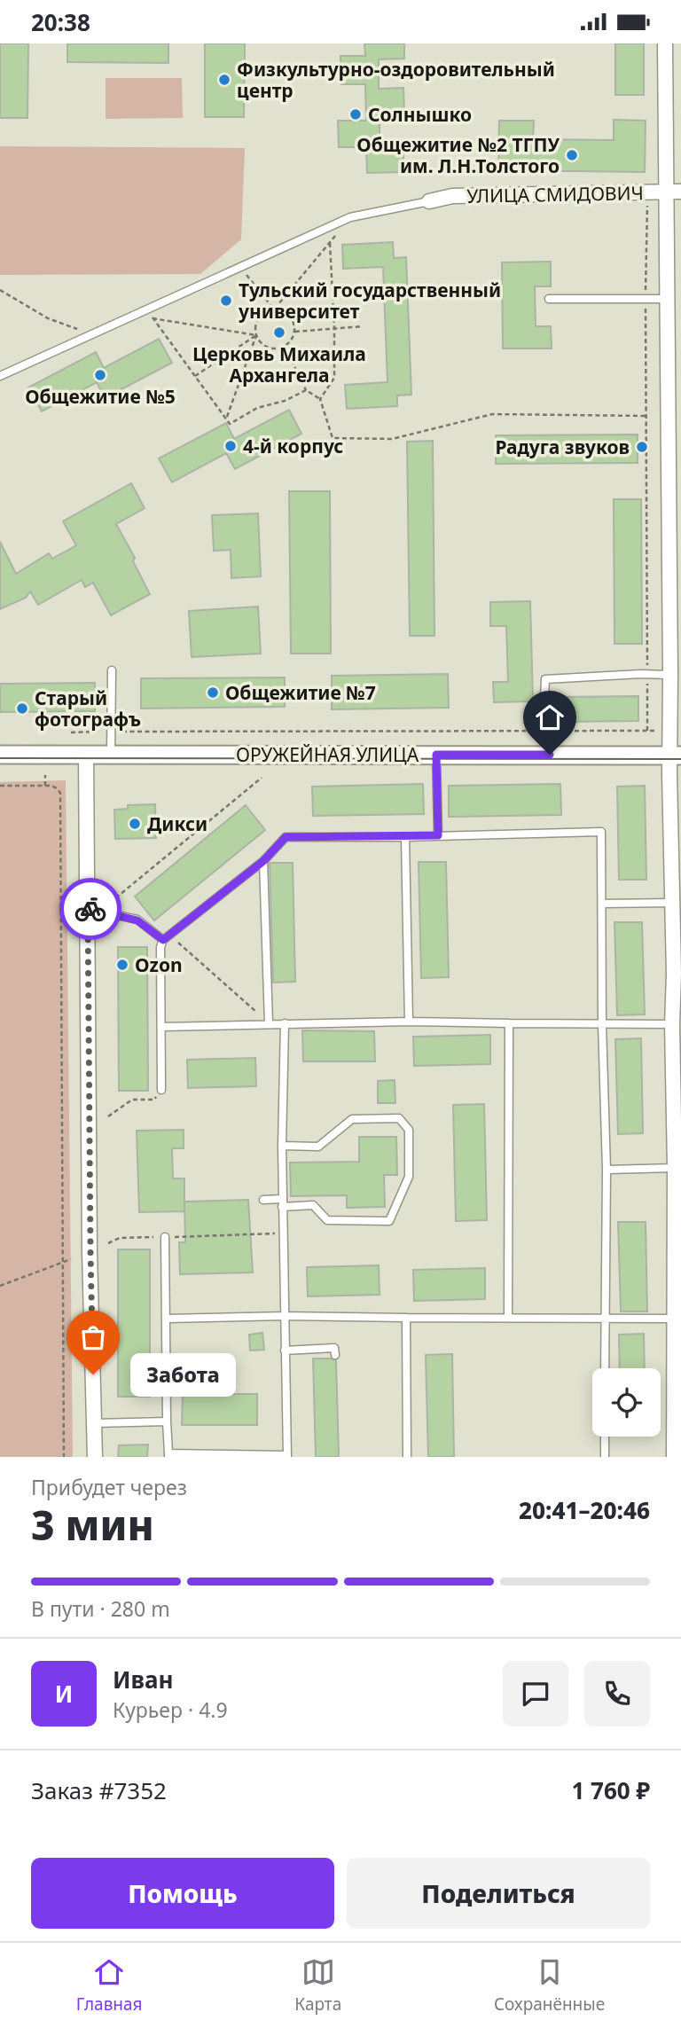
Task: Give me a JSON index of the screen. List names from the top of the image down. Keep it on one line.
{"streets":{"street":["УЛИЦА СМИДОВИЧ","ОРУЖЕЙНАЯ УЛИЦА"]},"places":["Физкультурно-оздоровительный центр","Солнышко","Общежитие №2 ТГПУ им. Л.Н.Толстого","Тульский государственный университет","Церковь Михаила Архангела","Общежитие №5","4-й корпус","Радуга звуков","Общежитие №7","Старый фотографъ","Дикси","Ozon","Забота"],"page":{"status":"20:38","bubble":"Забота","heading":["3 мин","Прибудет через","20:41–20:46"],"panel":["Иван","Курьер · 4.9","Заказ #7352","1 760 ₽"],"bar":"В пути · 280 m","round":"И","buttons":["Помощь","Поделиться"],"tabs":["Главная","Карта","Сохранённые"]}}
